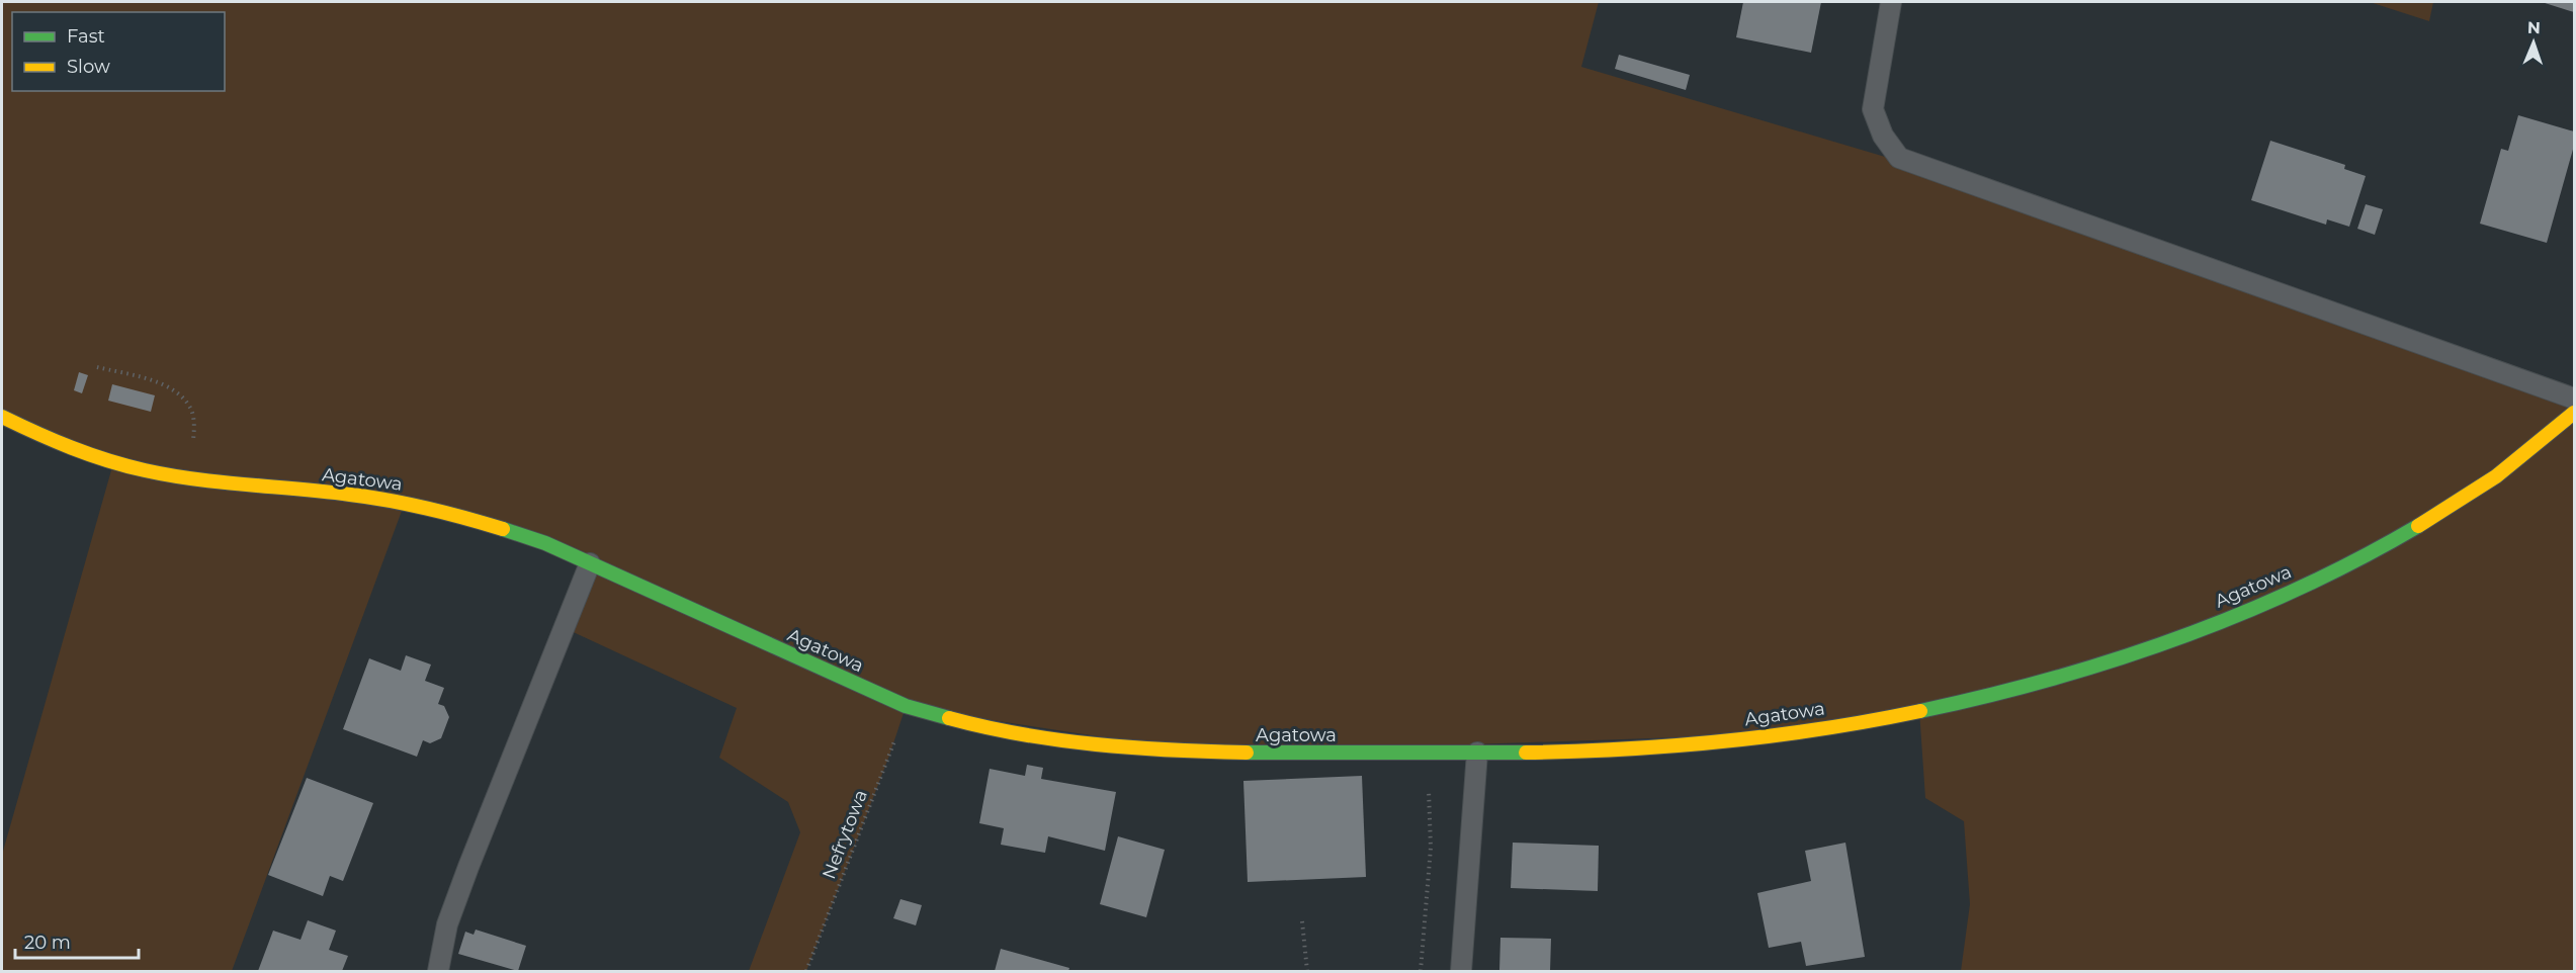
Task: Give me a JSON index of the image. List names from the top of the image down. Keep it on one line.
{"streets":{"street":["Agatowa"],"path":["Nefrytowa"]},"crossings":[["Agatowa","Nefrytowa"]],"legend":["Fast","Slow"],"scale_bar":"20 m","north":"top"}
